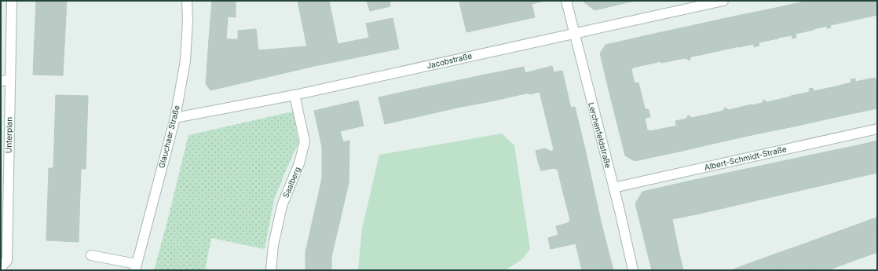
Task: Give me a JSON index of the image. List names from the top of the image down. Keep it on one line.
{"streets":{"street":["Jacobstraße","Unterplan","Lerchenfeldstraße","Glauchaer Straße","Albert-Schmidt-Straße","Saalberg"]},"crossings":[["Jacobstraße","Lerchenfeldstraße"],["Jacobstraße","Glauchaer Straße"],["Jacobstraße","Saalberg"],["Lerchenfeldstraße","Albert-Schmidt-Straße"]]}
